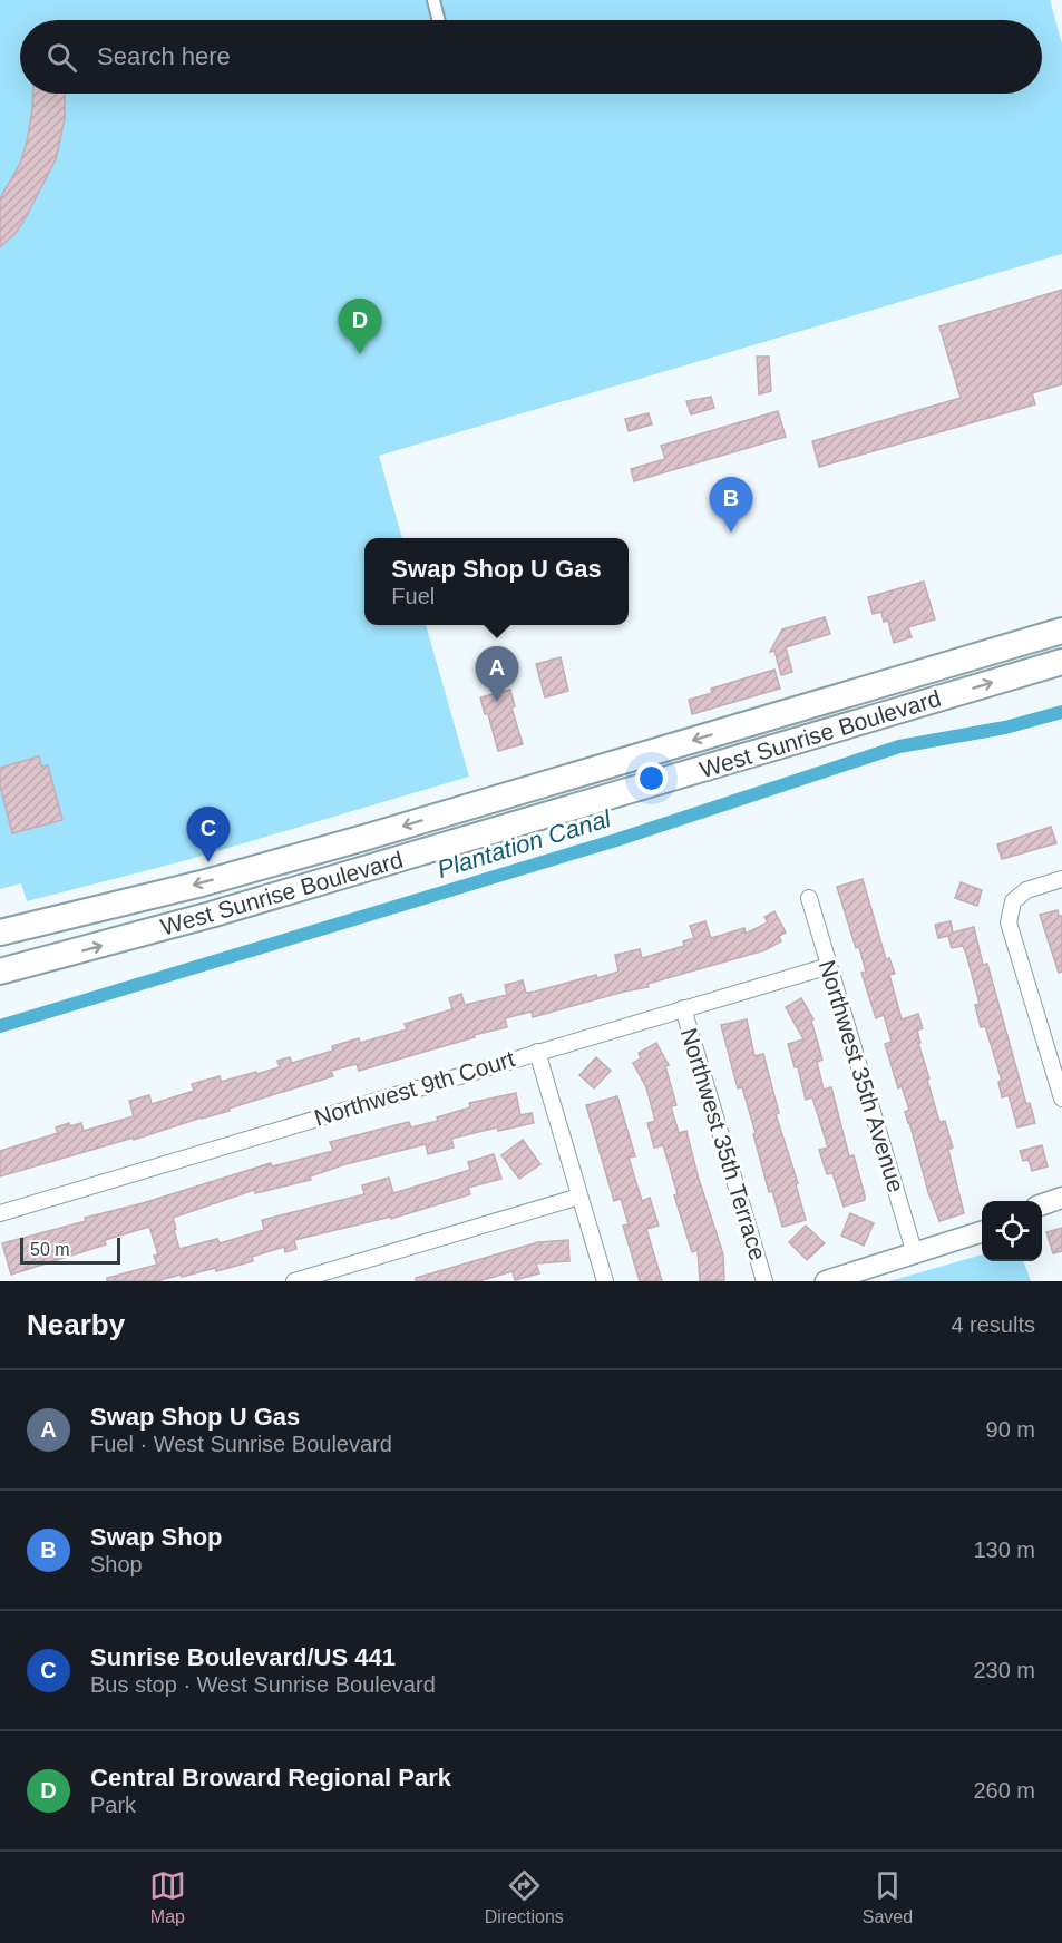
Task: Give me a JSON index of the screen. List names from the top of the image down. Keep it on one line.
{"streets":{"main road":["West Sunrise Boulevard"],"street":["Northwest 35th Avenue","Northwest 9th Court","Northwest 35th Terrace"]},"crossings":[["Northwest 35th Avenue","Northwest 9th Court"],["Northwest 9th Court","Northwest 35th Terrace"]],"water":["Plantation Canal"],"scale_bar":"50 m","page":{"search":"Search here","pins":["D","B","A","C"],"popup":["Swap Shop U Gas","Fuel"],"scale":"50 m","heading":["Nearby","4 results"],"list":[{"mark":"A","name":"Swap Shop U Gas","note":"Fuel · West Sunrise Boulevard","value":"90 m"},{"mark":"B","name":"Swap Shop","note":"Shop","value":"130 m"},{"mark":"C","name":"Sunrise Boulevard/US 441","note":"Bus stop · West Sunrise Boulevard","value":"230 m"},{"mark":"D","name":"Central Broward Regional Park","note":"Park","value":"260 m"}],"nav":["Map","Directions","Saved"]}}
